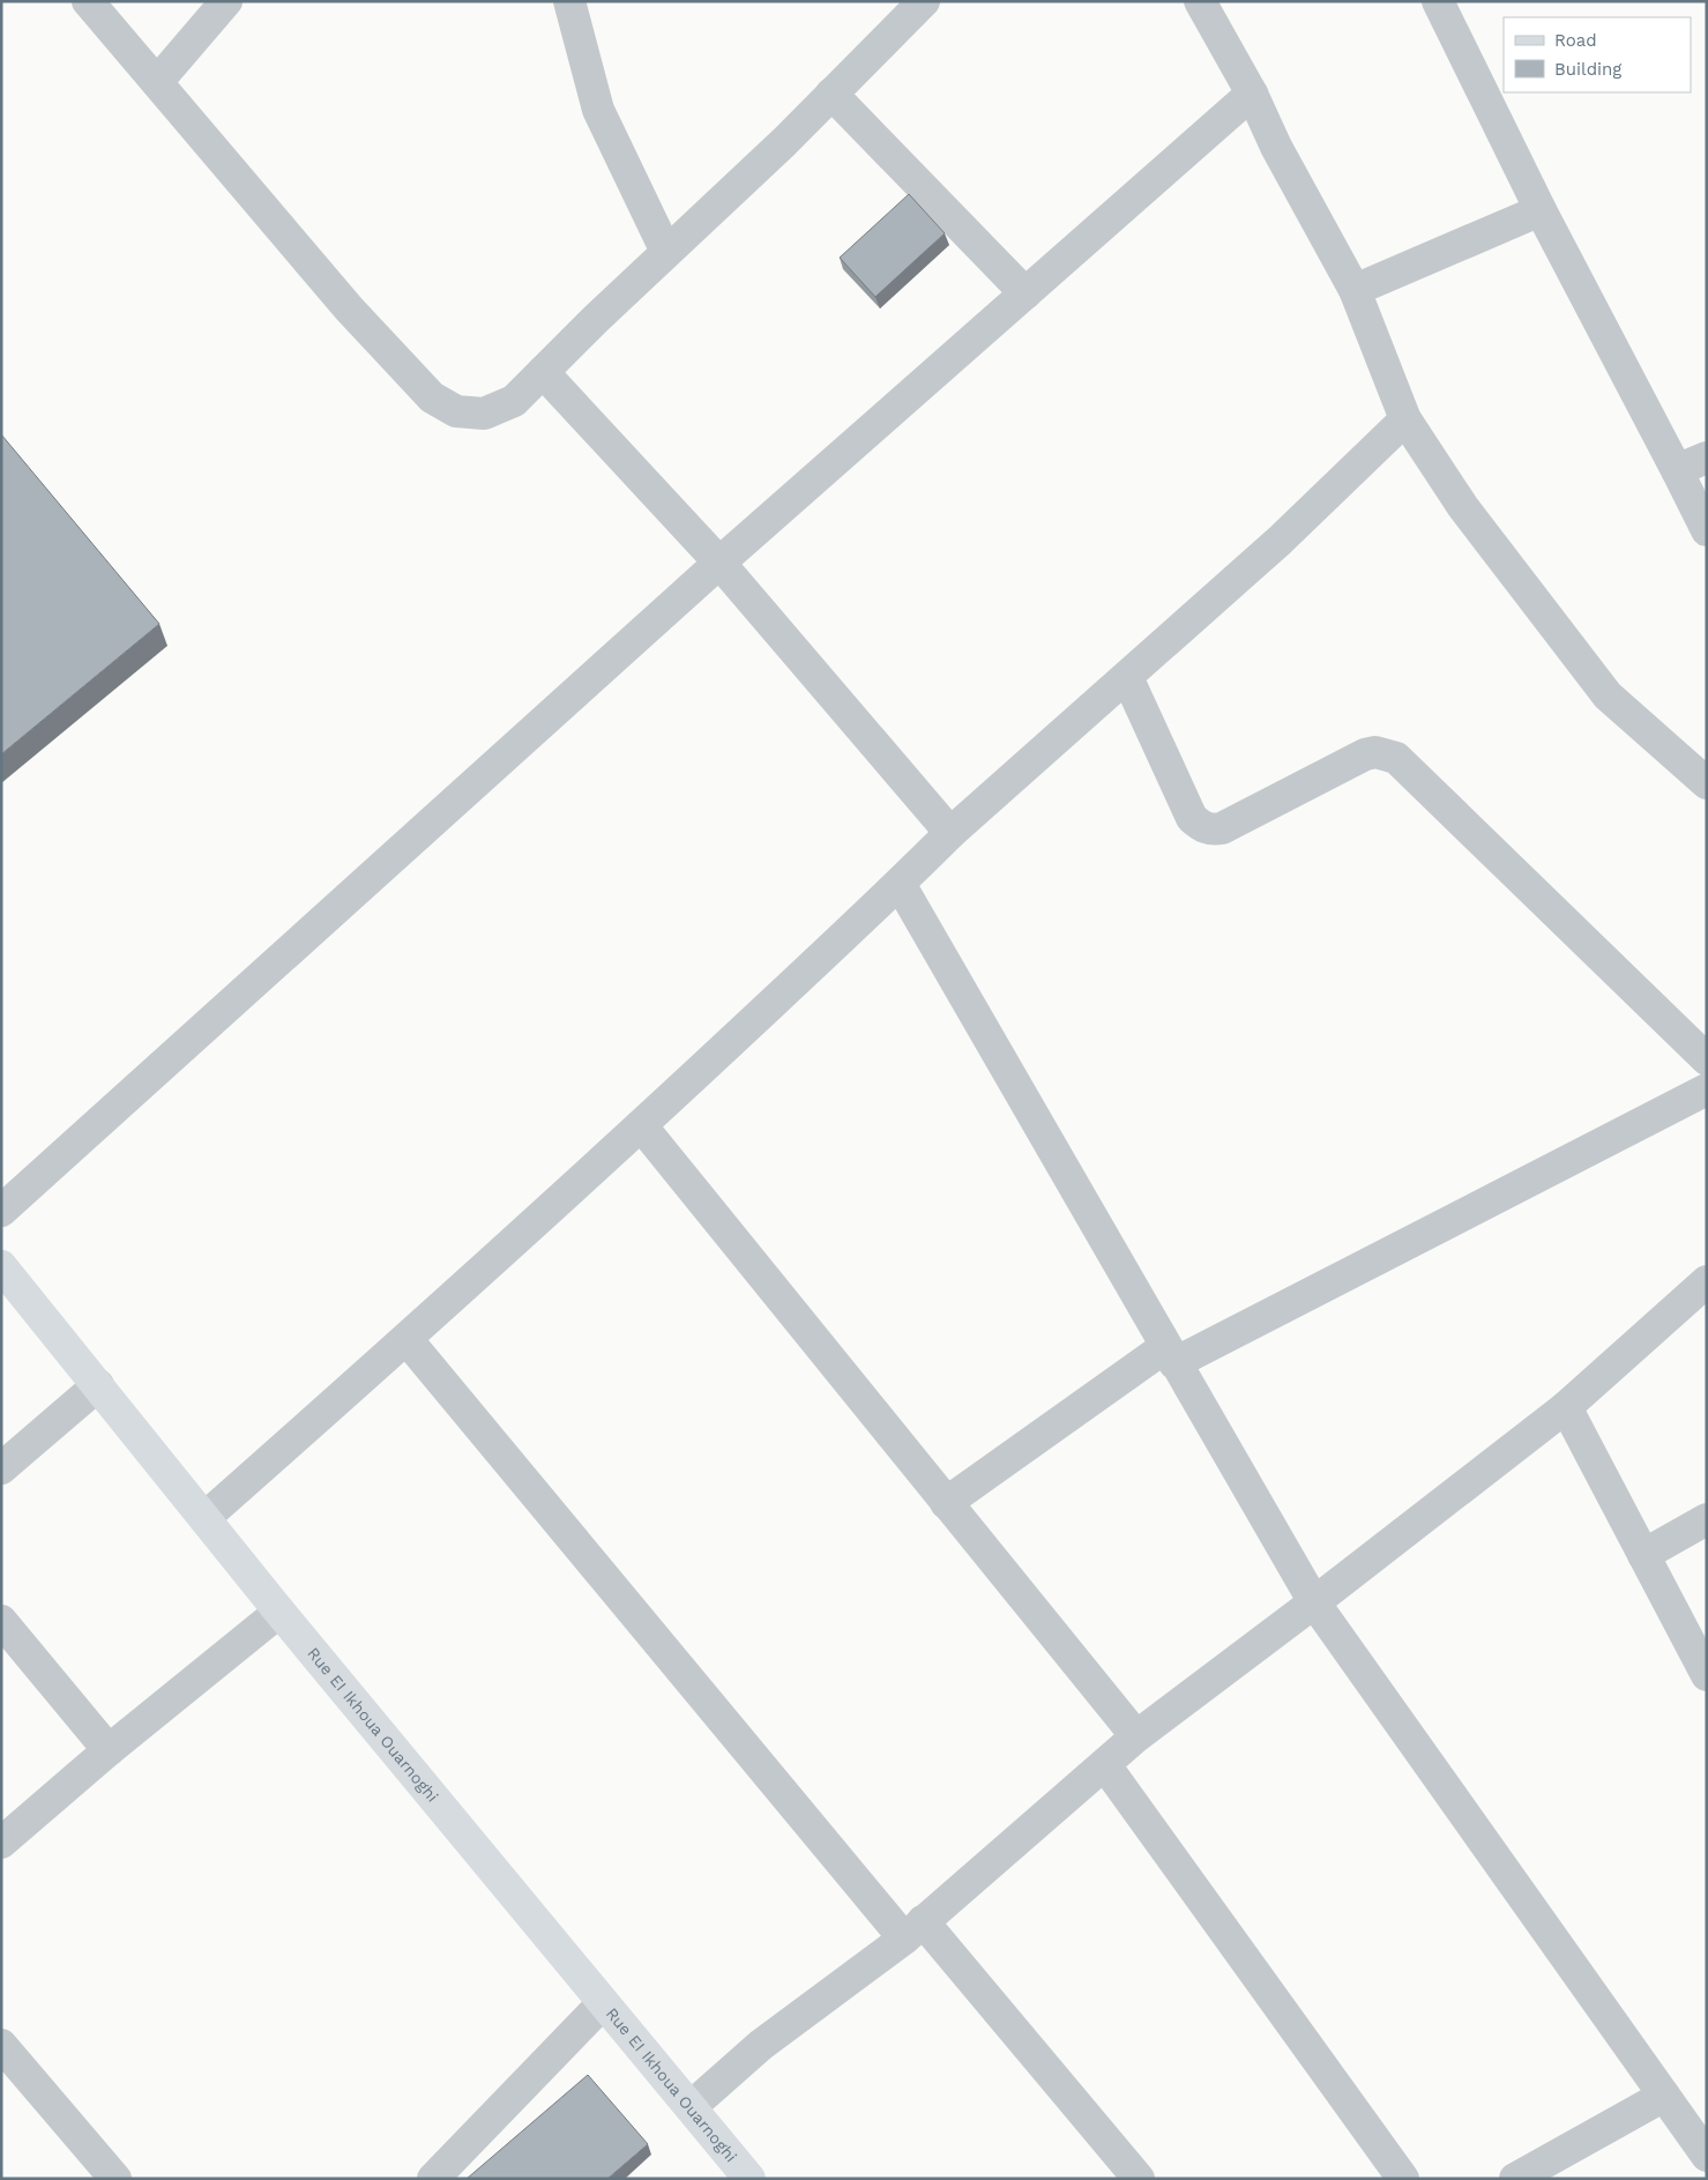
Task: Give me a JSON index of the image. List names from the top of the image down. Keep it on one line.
{"streets":{"street":["Rue EI Ikhoua Ouarnoghi"]},"legend":["Road","Building"]}
